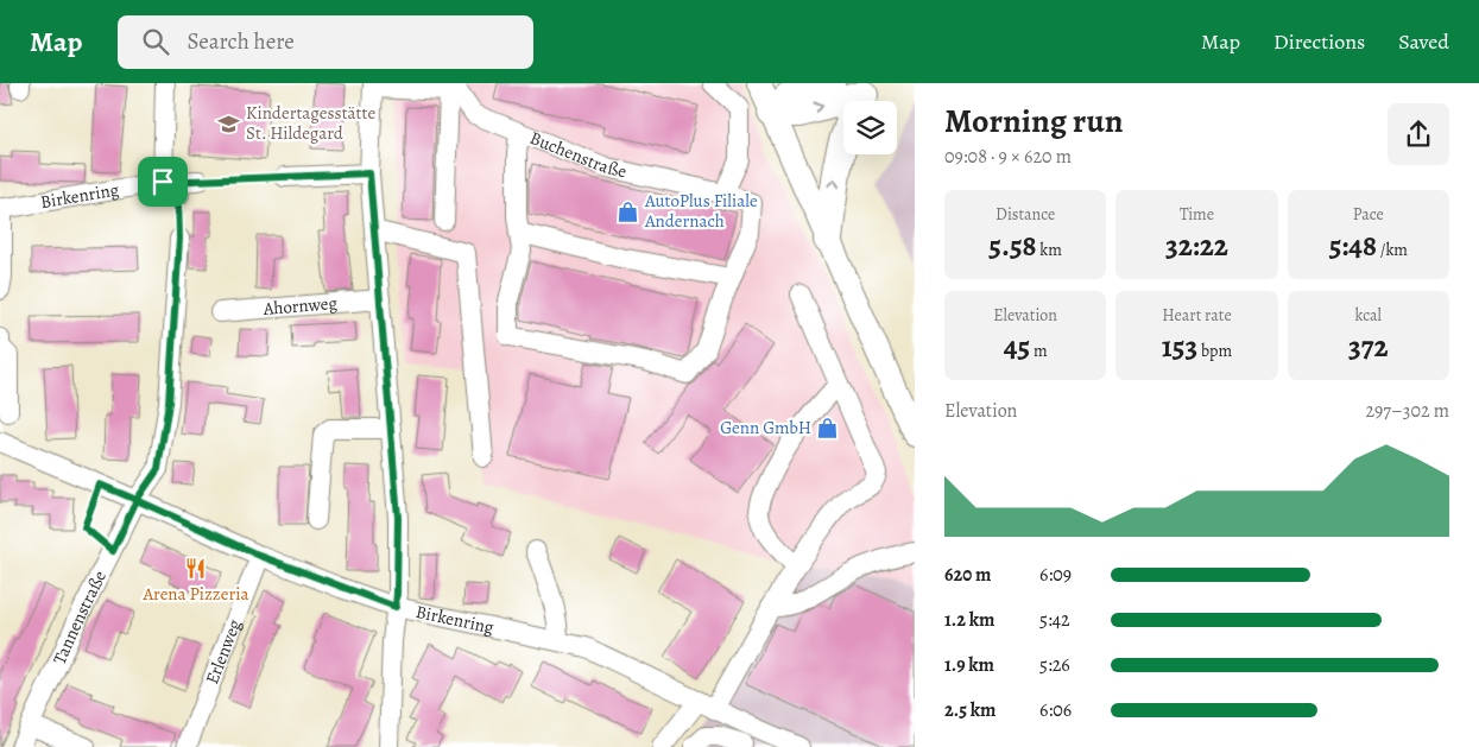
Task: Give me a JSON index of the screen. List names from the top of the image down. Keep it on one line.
{"streets":{"street":["Buchenstraße","Birkenring","Ahornweg","Tannenstraße","Erlenweg"]},"crossings":[["Birkenring","Tannenstraße"],["Birkenring","Erlenweg"]],"places":{"school or university":["Kindertagesstätte St. Hildegard"],"shop":["AutoPlus Filiale Andernach","Genn GmbH"],"restaurant":["Arena Pizzeria"]},"page":{"header":"Map","search":"Search here","nav":["Map","Directions","Saved"],"heading":["Morning run","09:08 · 9 × 620 m"],"stats":[["Distance","5.58 km"],["Time","32:22"],["Pace","5:48 /km"],["Elevation","45 m"],["Heart rate","153 bpm"],["kcal","372"]],"chart":["Elevation","297–302 m"],"list":[{"name":"620 m","note":"6:09"},{"name":"1.2 km","note":"5:42"},{"name":"1.9 km","note":"5:26"},{"name":"2.5 km","note":"6:06"}]}}
